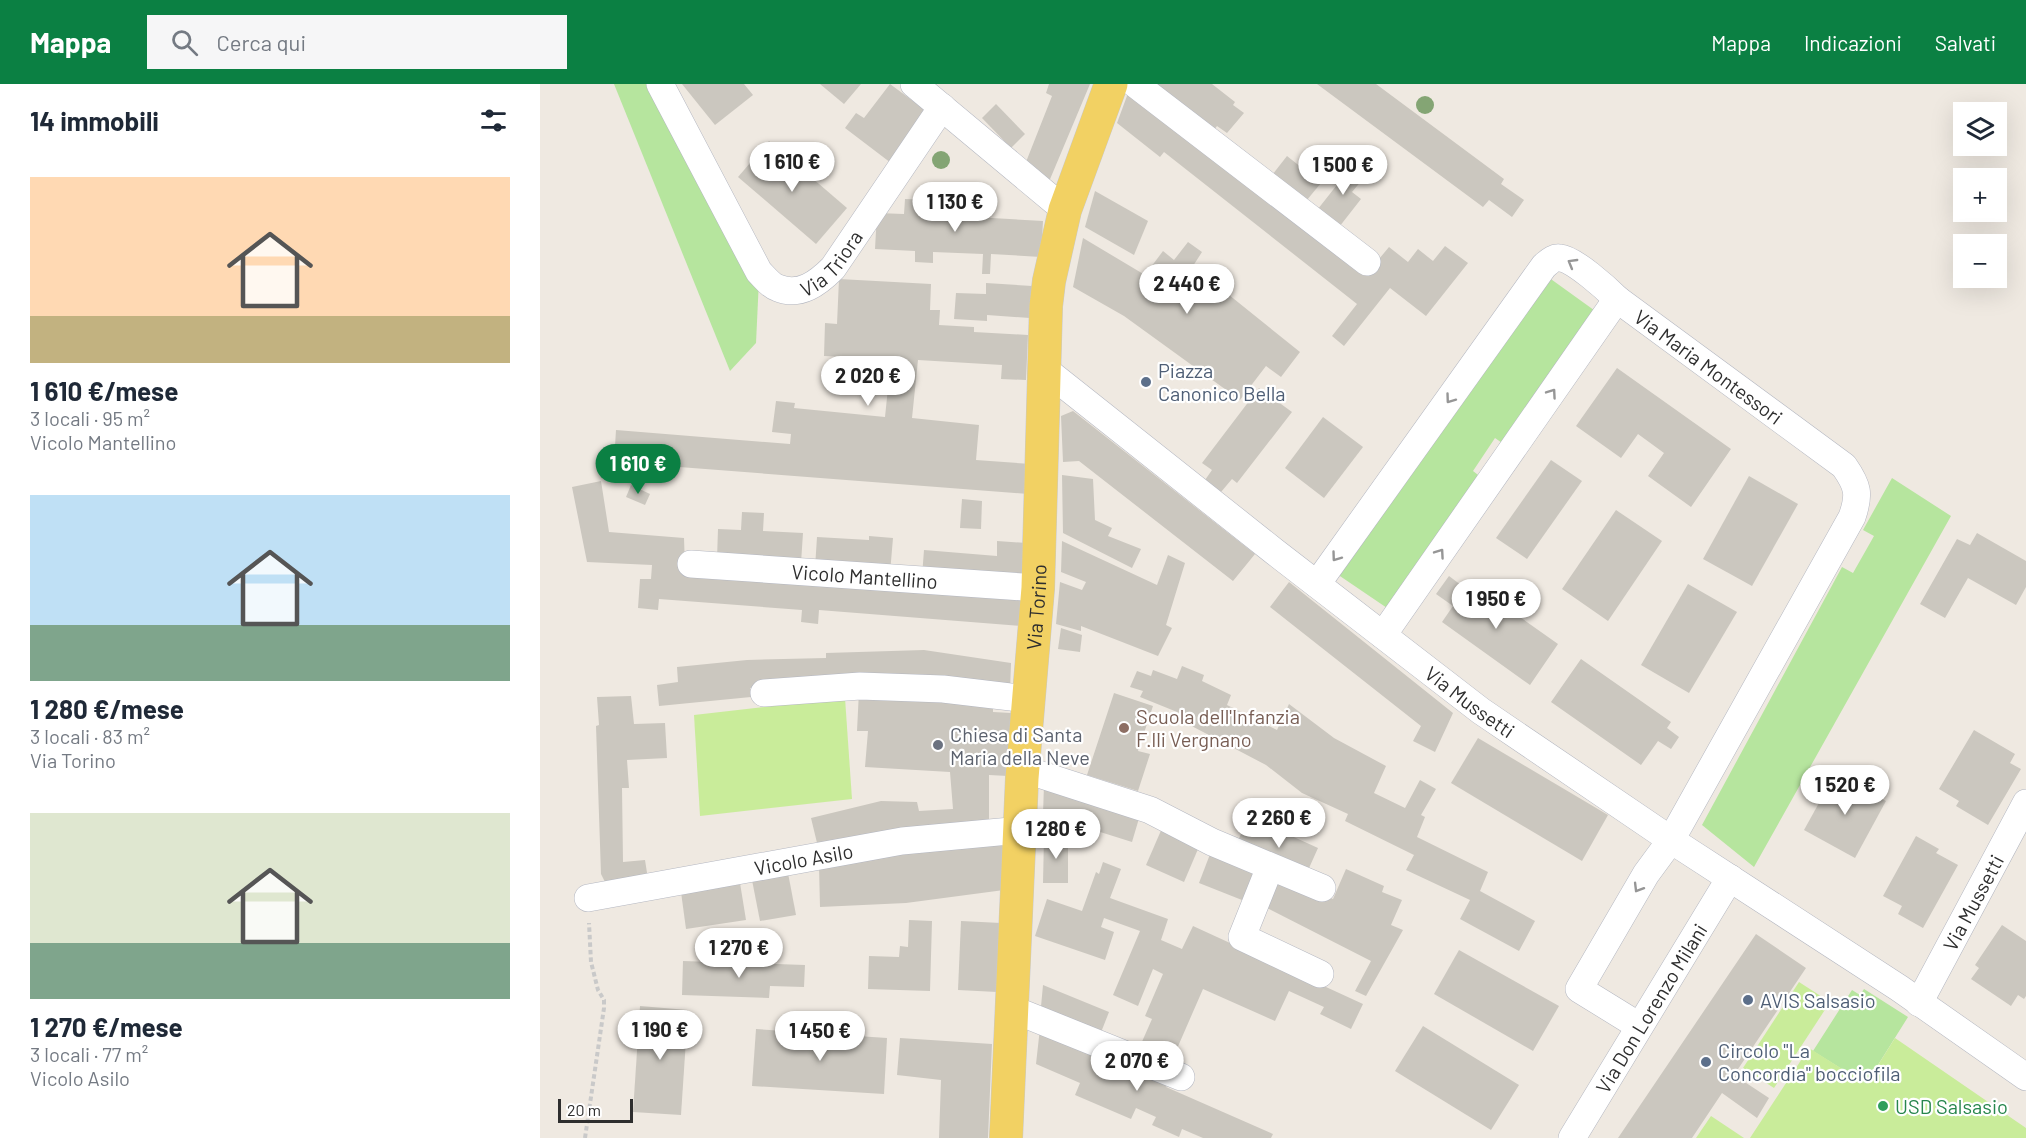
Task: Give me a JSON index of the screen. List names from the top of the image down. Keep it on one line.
{"streets":{"main road":["Via Torino"],"street":["Via Triora","Via Maria Montessori","Vicolo Mantellino","Via Mussetti","Vicolo Asilo","Via Don Lorenzo Milani"]},"crossings":[["Via Maria Montessori","Via Mussetti"],["Vicolo Mantellino","Via Torino"],["Via Torino","Via Mussetti"],["Via Torino","Vicolo Asilo"],["Via Mussetti","Via Don Lorenzo Milani"]],"places":["Piazza Canonico Bella","Scuola dell'Infanzia F.lli Vergnano","Chiesa di Santa Maria della Neve","AVIS Salsasio","Circolo \"La Concordia\" bocciofila","USD Salsasio"],"scale_bar":"20 m","page":{"header":"Mappa","search":"Cerca qui","nav":["Mappa","Indicazioni","Salvati"],"heading":"14 immobili","map_buttons":["+","−"],"price":["1 610 €","1 500 €","1 130 €","2 440 €","2 020 €","1 610 €","1 950 €","1 520 €","2 260 €","1 280 €","1 270 €","1 190 €","1 450 €","2 070 €"],"list":[{"name":"1 610 €/mese","note":"3 locali · 95 m² · Vicolo Mantellino"},{"name":"1 280 €/mese","note":"3 locali · 83 m² · Via Torino"},{"name":"1 270 €/mese","note":"3 locali · 77 m² · Vicolo Asilo"}],"scale":"20 m"}}
